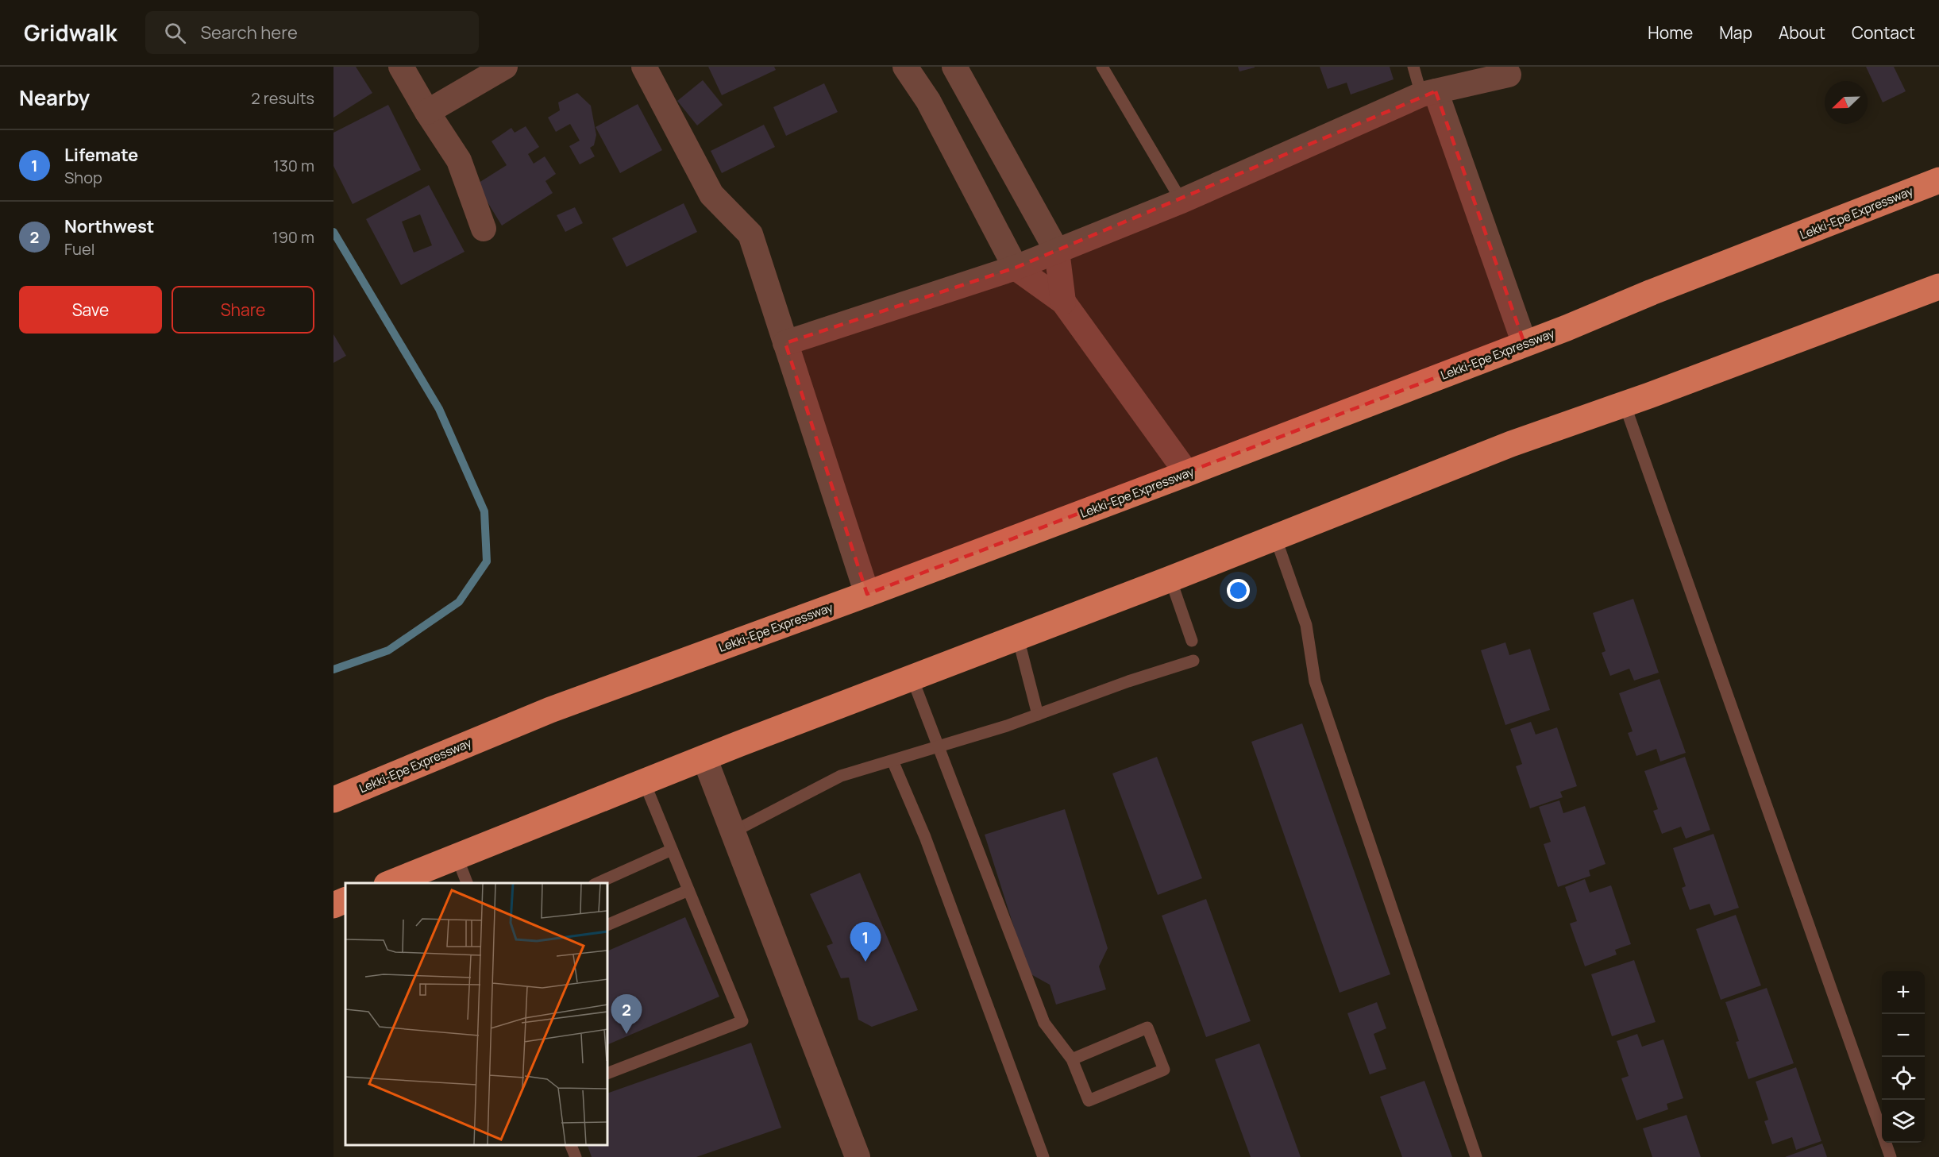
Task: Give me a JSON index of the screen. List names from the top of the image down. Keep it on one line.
{"streets":{"highway":["Lekki-Epe Expressway"]},"north":"bottom left","page":{"header":"Gridwalk","search":"Search here","nav":["Home","Map","About","Contact"],"heading":["Nearby","2 results"],"list":[{"mark":"1","name":"Lifemate","note":"Shop","value":"130 m"},{"mark":"2","name":"Northwest","note":"Fuel","value":"190 m"}],"buttons":["Save","Share"],"pins":["1","2"],"map_buttons":["+","−"]}}
